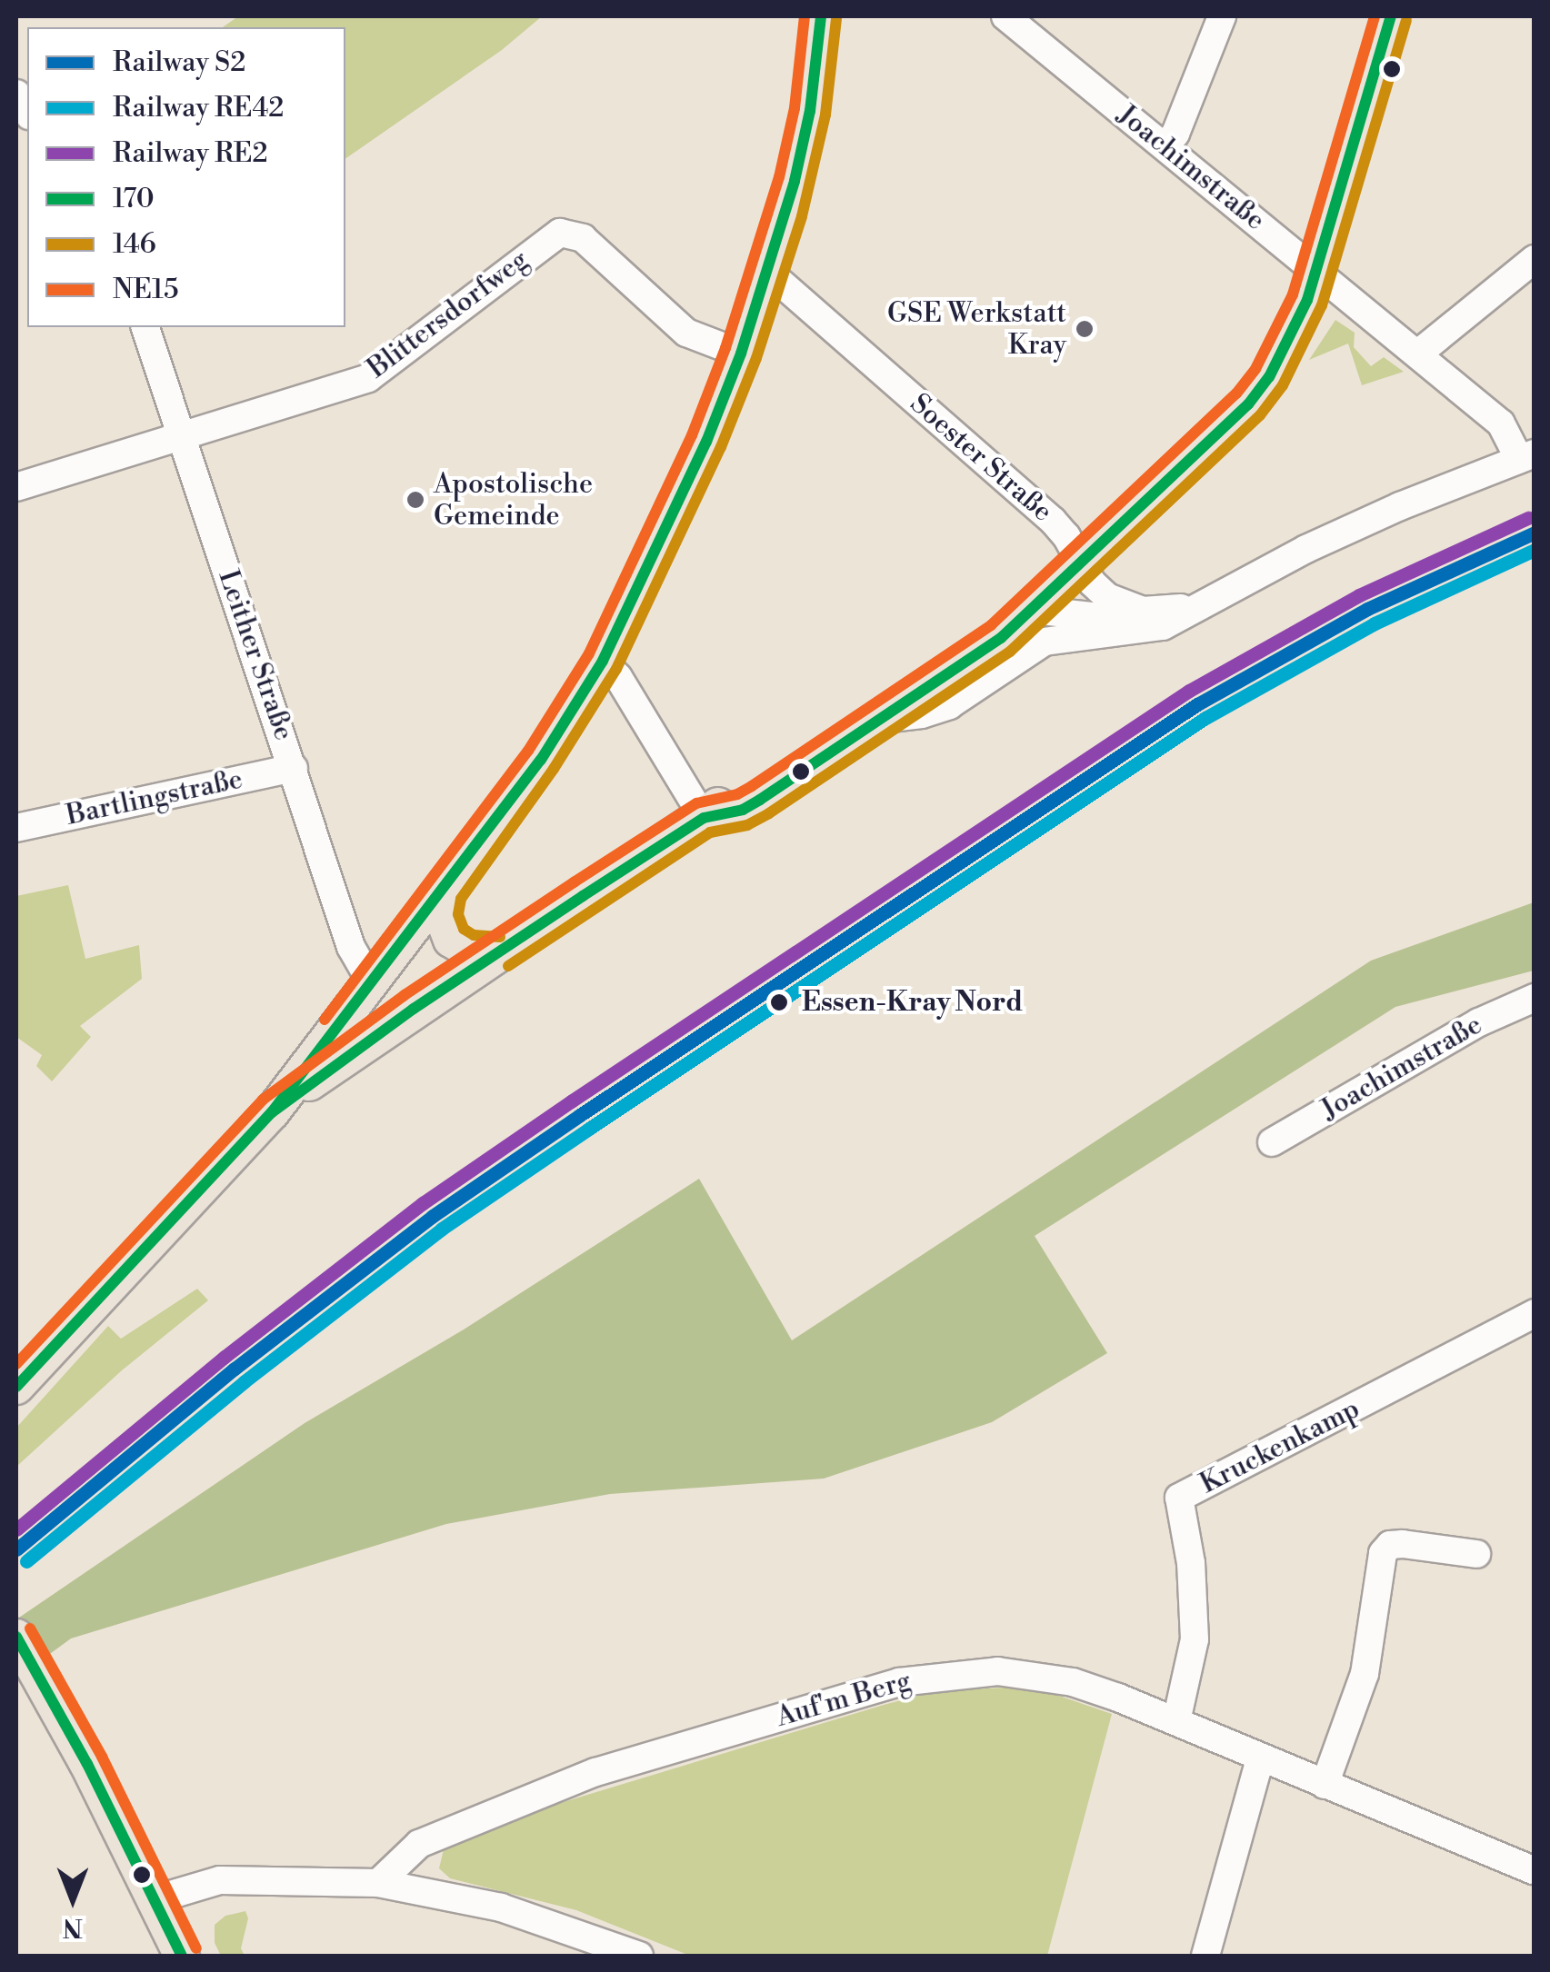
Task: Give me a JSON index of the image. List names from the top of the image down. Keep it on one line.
{"streets":{"street":["Joachimstraße","Blittersdorfweg","Soester Straße","Leither Straße","Bartlingstraße","Kruckenkamp","Auf'm Berg"]},"crossings":[["Joachimstraße","Soester Straße"],["Blittersdorfweg","Leither Straße"],["Leither Straße","Bartlingstraße"],["Kruckenkamp","Auf'm Berg"]],"places":["GSE Werkstatt Kray","Apostolische Gemeinde","Essen-Kray Nord"],"lines":["transit line 170","transit line NE15","transit line 146","rail line RE2","rail line S2","rail line RE42"],"legend":["Railway S2","Railway RE42","Railway RE2","170","146","NE15"],"north":"bottom"}
